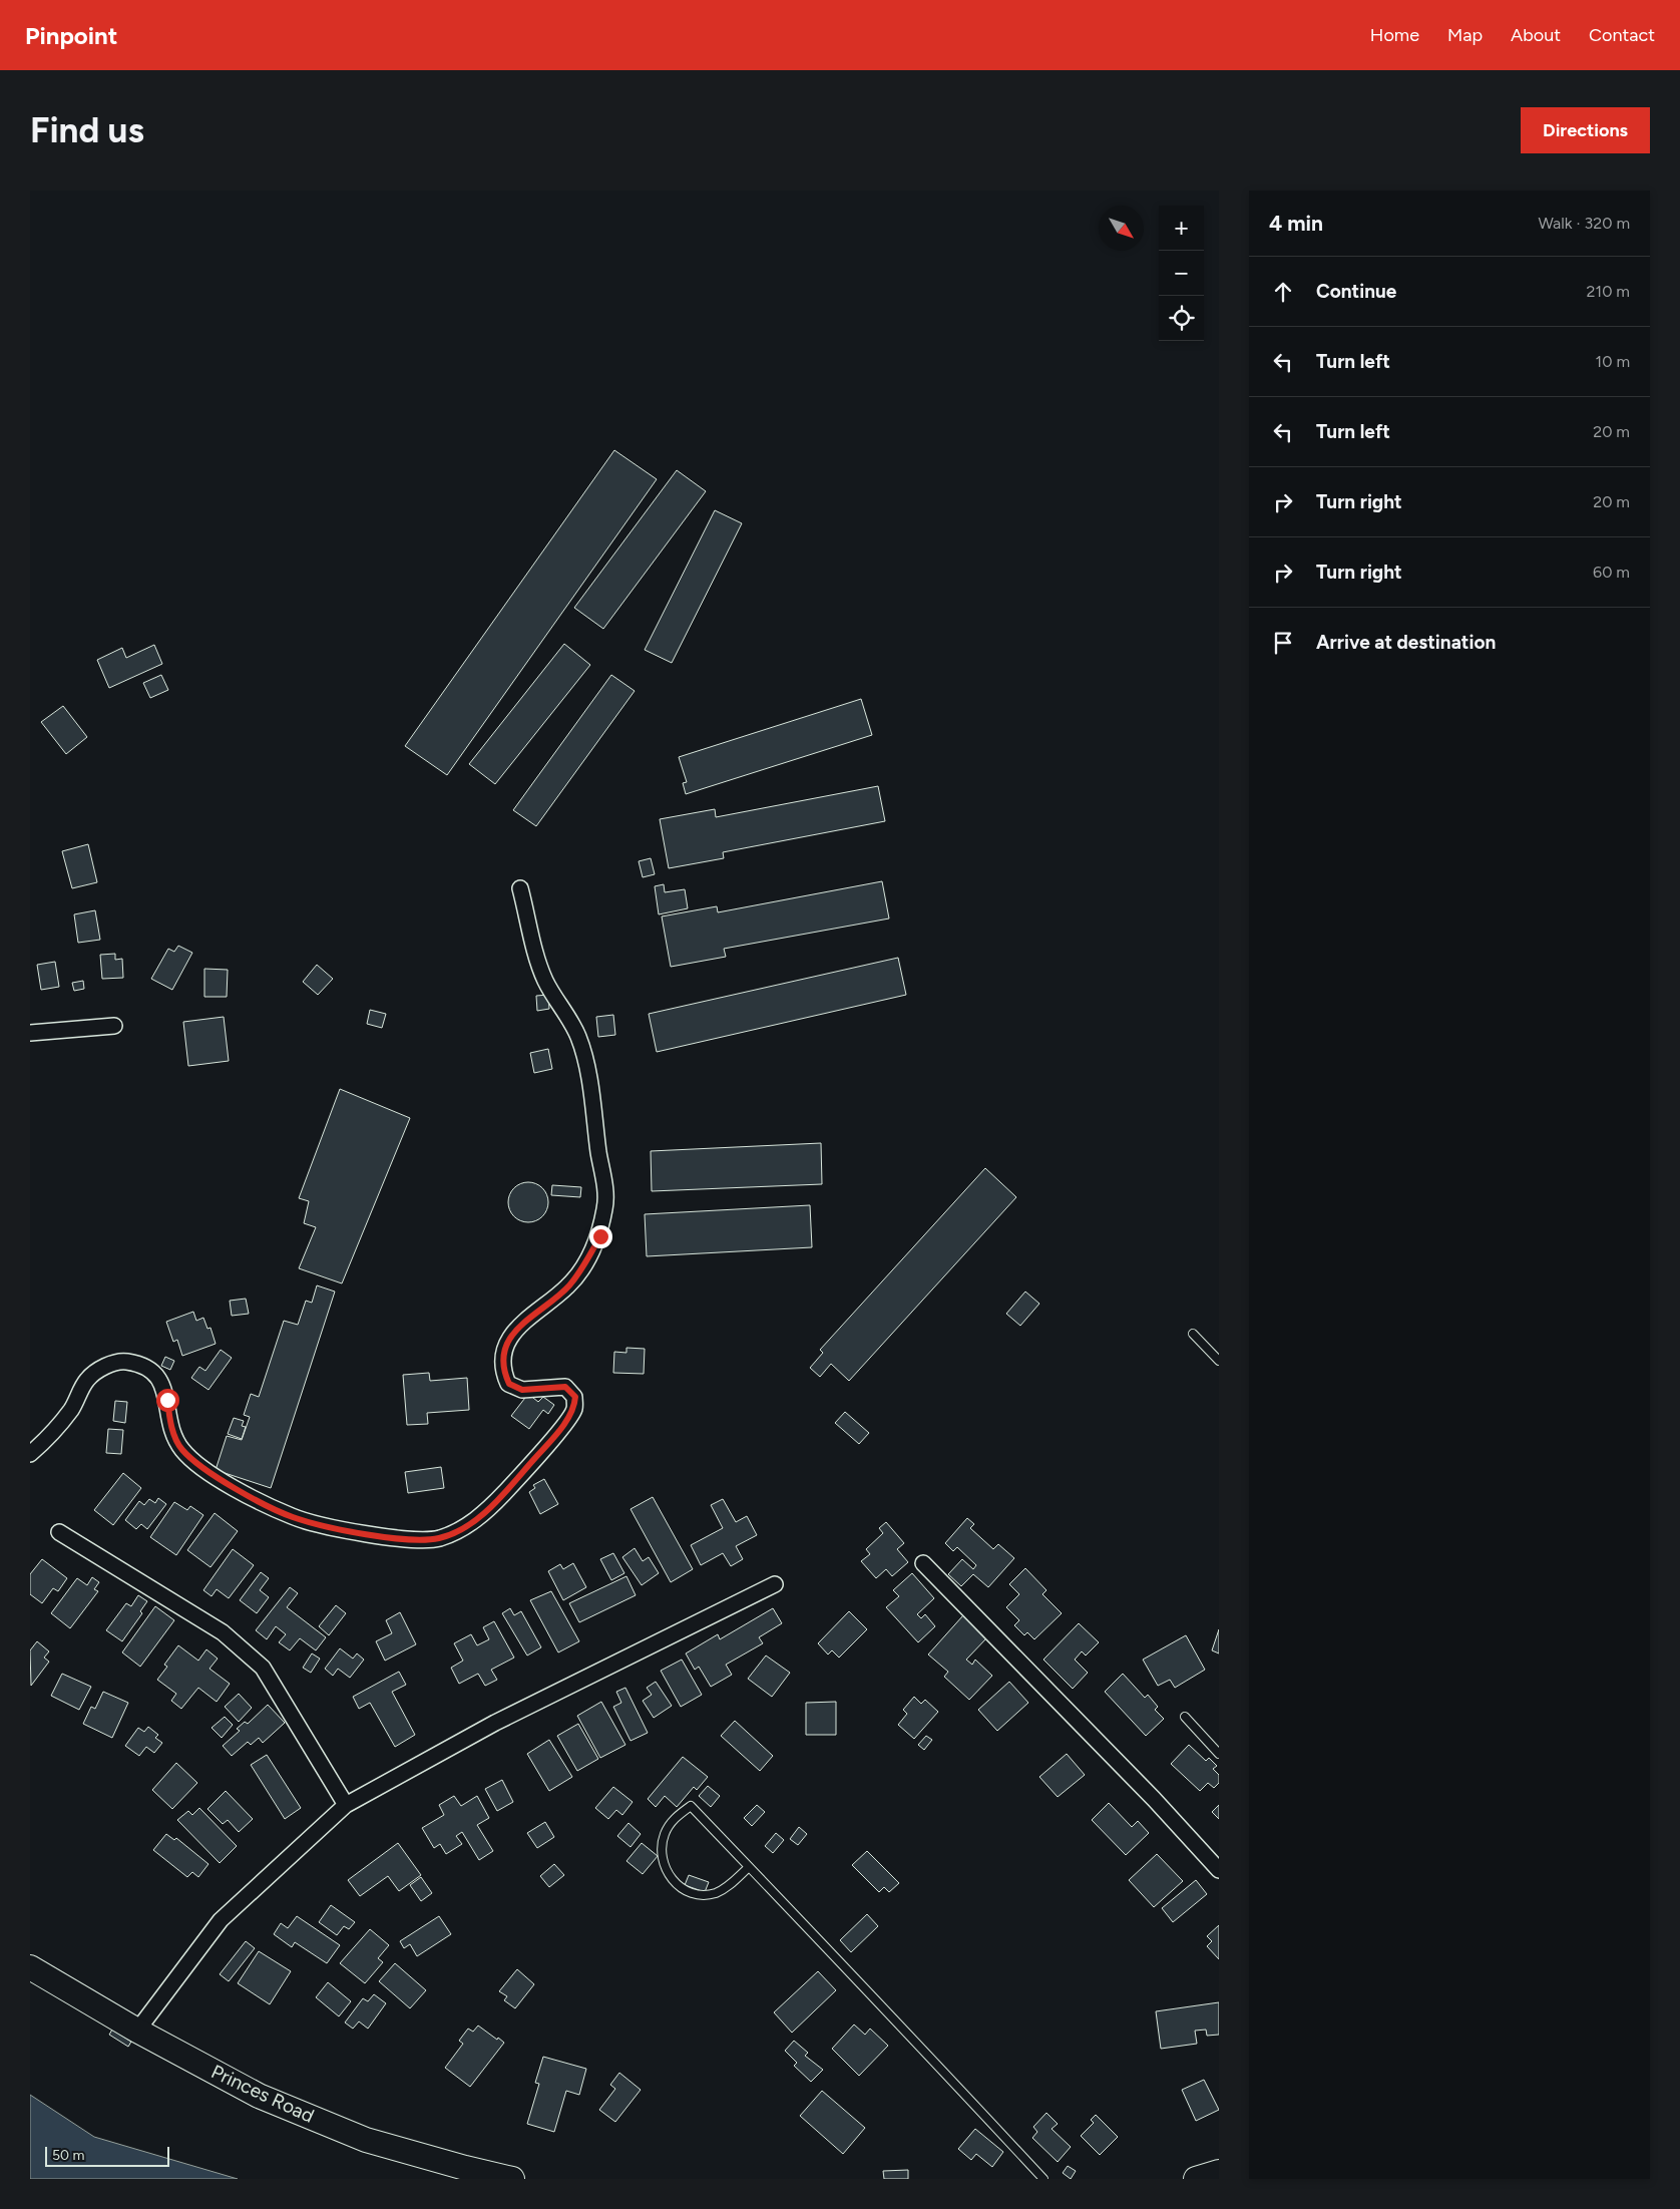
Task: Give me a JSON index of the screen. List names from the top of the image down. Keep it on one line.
{"streets":{"main road":["Princes Road"]},"scale_bar":"50 m","north":"bottom right","page":{"header":"Pinpoint","nav":["Home","Map","About","Contact"],"buttons":"Directions","title":"Find us","heading":["4 min","Walk · 320 m"],"map_buttons":["+","−"],"list":[["Continue","210 m"],["Turn left","10 m"],["Turn left","20 m"],["Turn right","20 m"],["Turn right","60 m"],"Arrive at destination"],"scale":"50 m"}}
